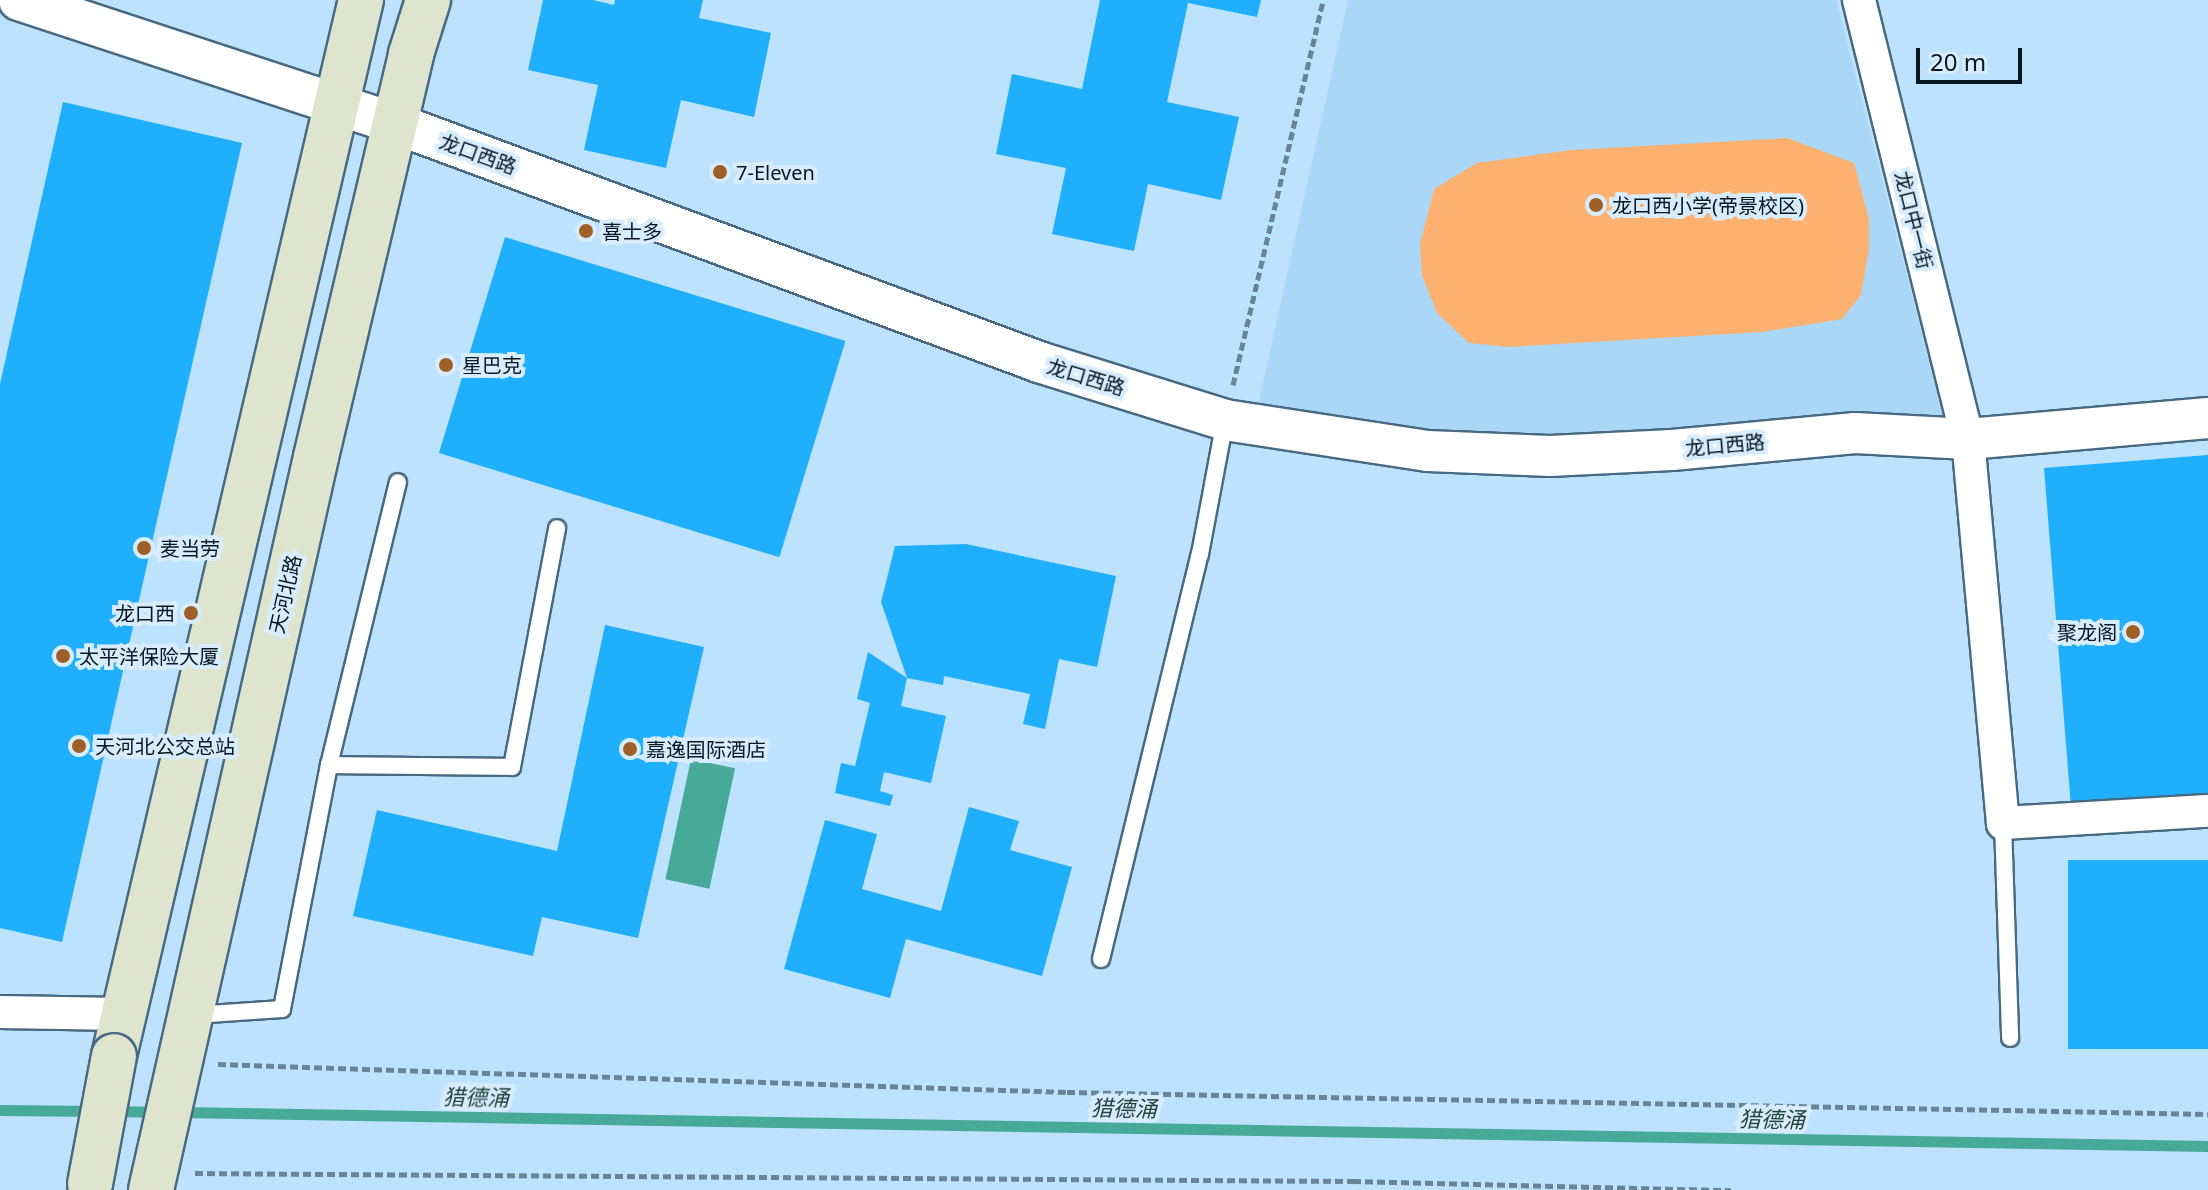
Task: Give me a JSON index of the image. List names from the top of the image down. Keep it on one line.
{"streets":{"main road":["天河北路"],"street":["龙口西路","龙口中一街"]},"crossings":[["龙口西路","龙口中一街"],["龙口西路","天河北路"]],"water":["猎德涌"],"places":["7-Eleven","龙口西小学(帝景校区)","喜士多","星巴克","麦当劳","龙口西","聚龙阁","太平洋保险大厦","天河北公交总站","嘉逸国际酒店"],"scale_bar":"20 m"}
